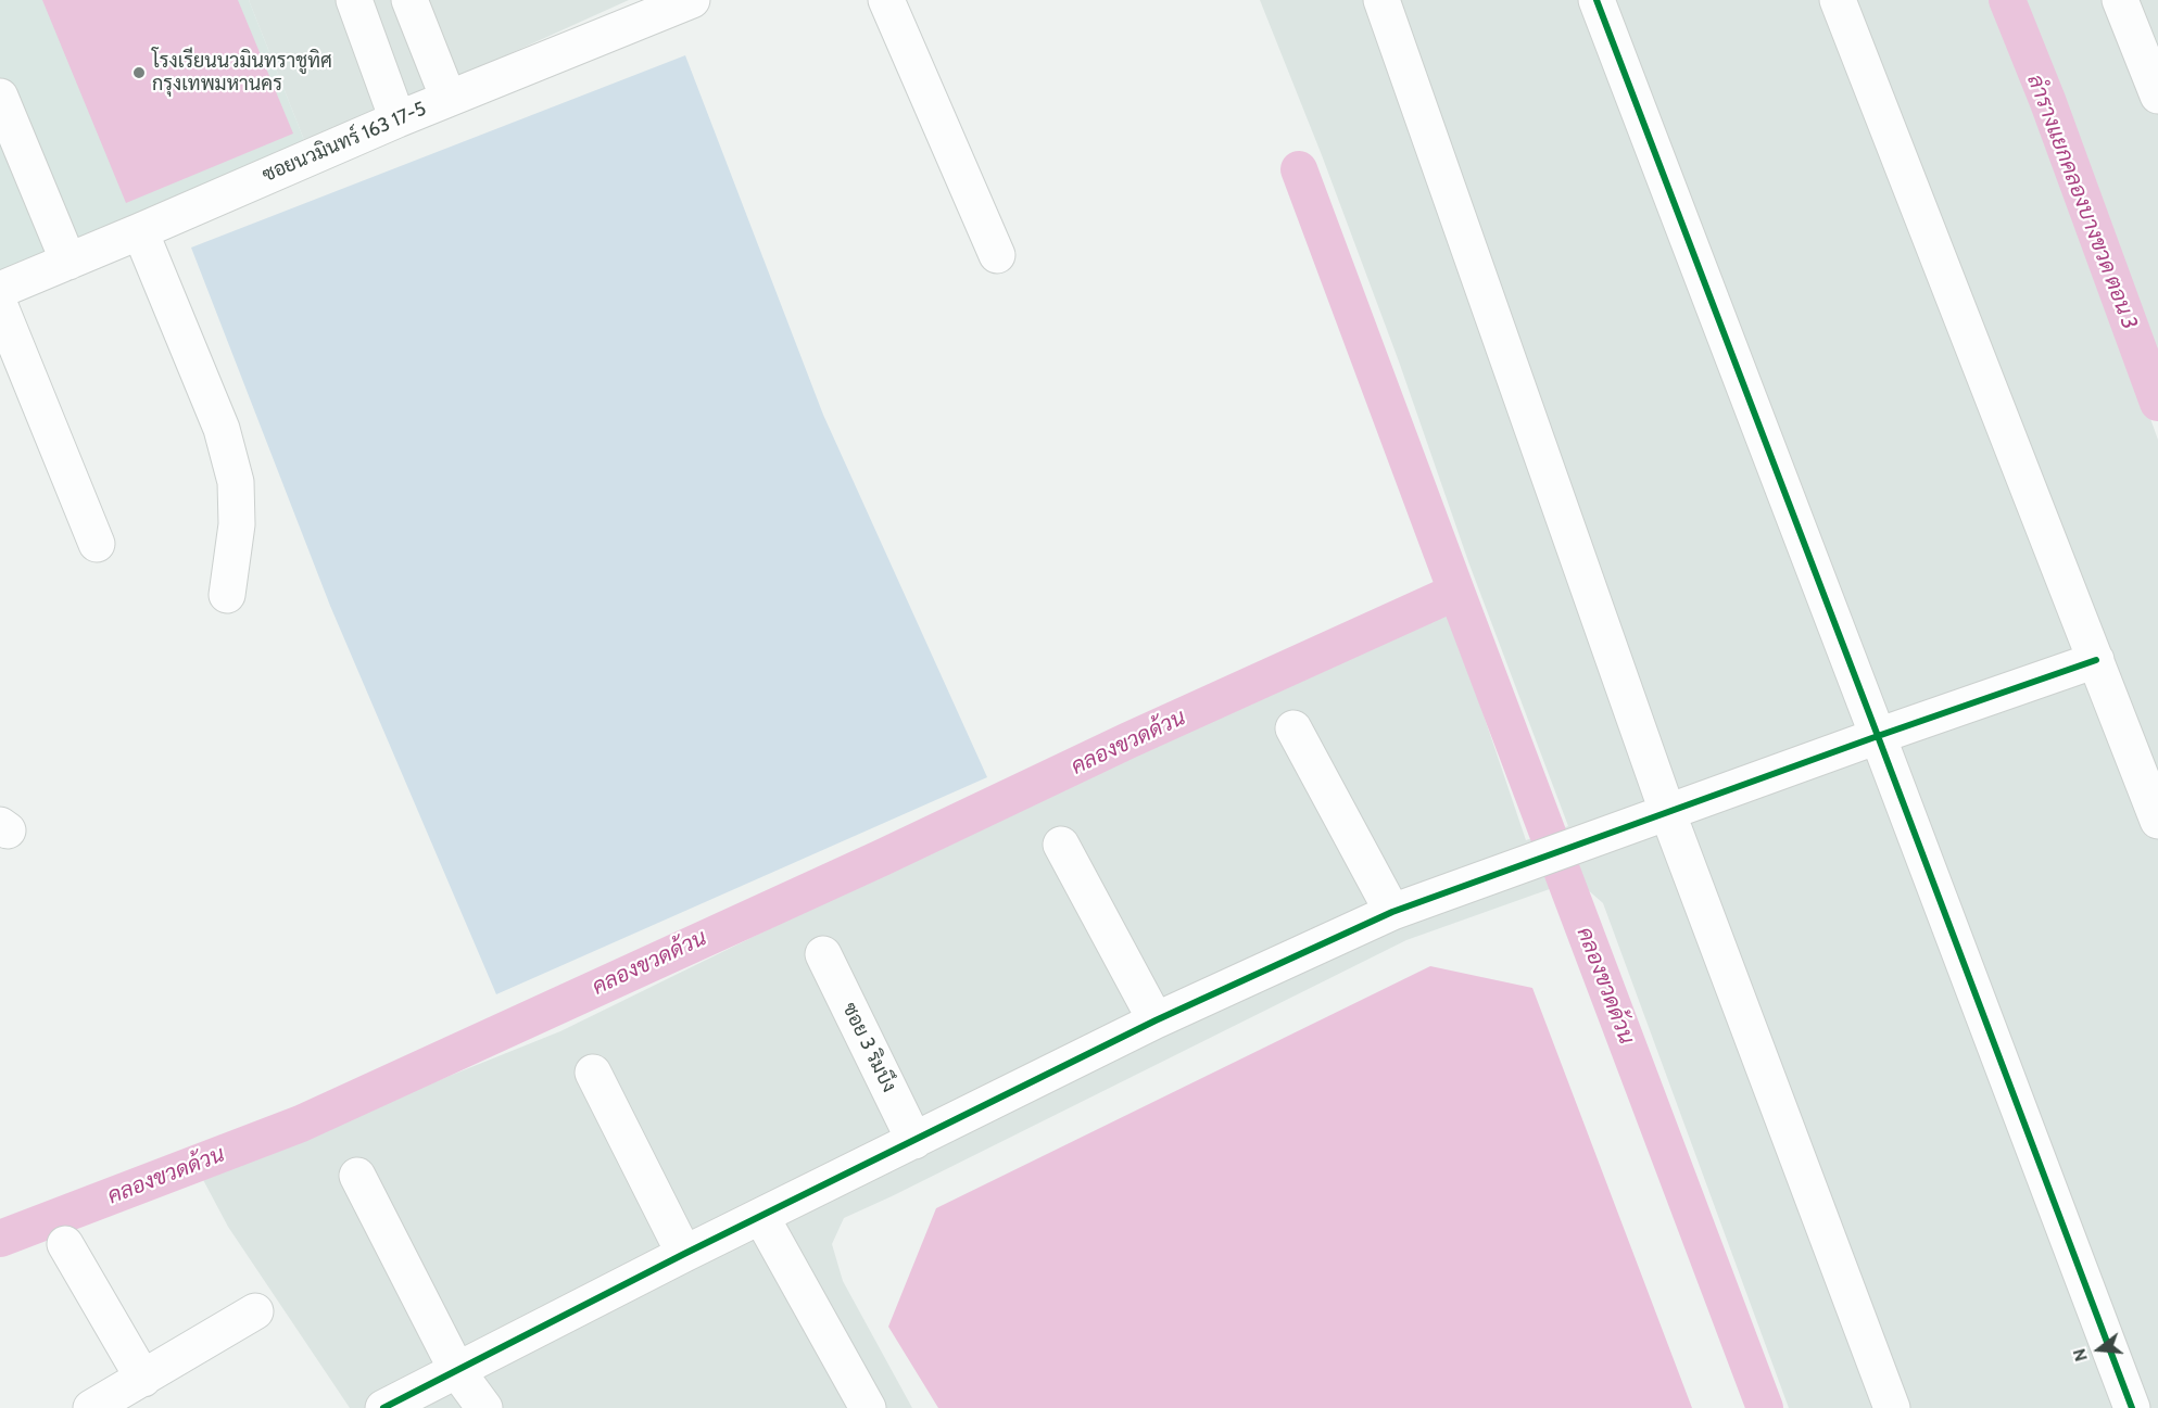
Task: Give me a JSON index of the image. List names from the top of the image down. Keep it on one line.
{"streets":{"street":["ซอยนวมินทร์ 163 17-5","ซอย 3 ริมบึง"]},"water":["ลำรางแยกคลองบางขวด ตอน 3","คลองขวดด้วน"],"places":["โรงเรียนนวมินทราชูทิศ กรุงเทพมหานคร"],"north":"left"}
